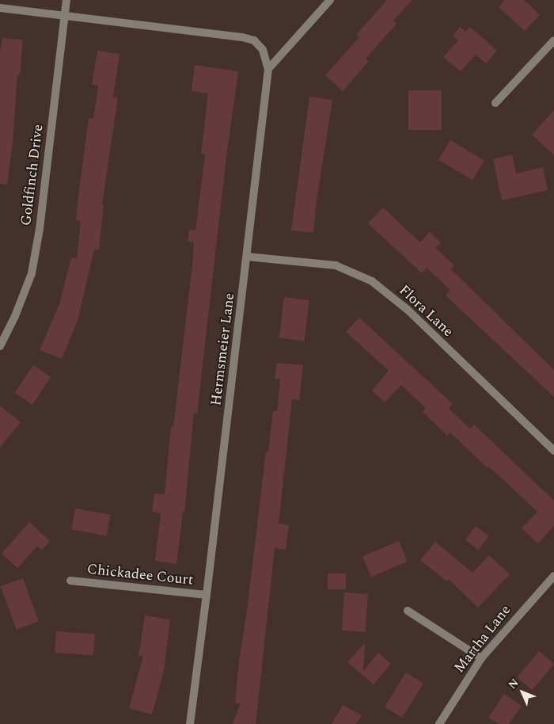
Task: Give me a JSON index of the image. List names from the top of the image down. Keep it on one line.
{"streets":{"street":["Goldfinch Drive","Flora Lane","Hermsmeier Lane","Chickadee Court","Martha Lane"]},"crossings":[["Flora Lane","Hermsmeier Lane"],["Hermsmeier Lane","Chickadee Court"]],"north":"top left"}
